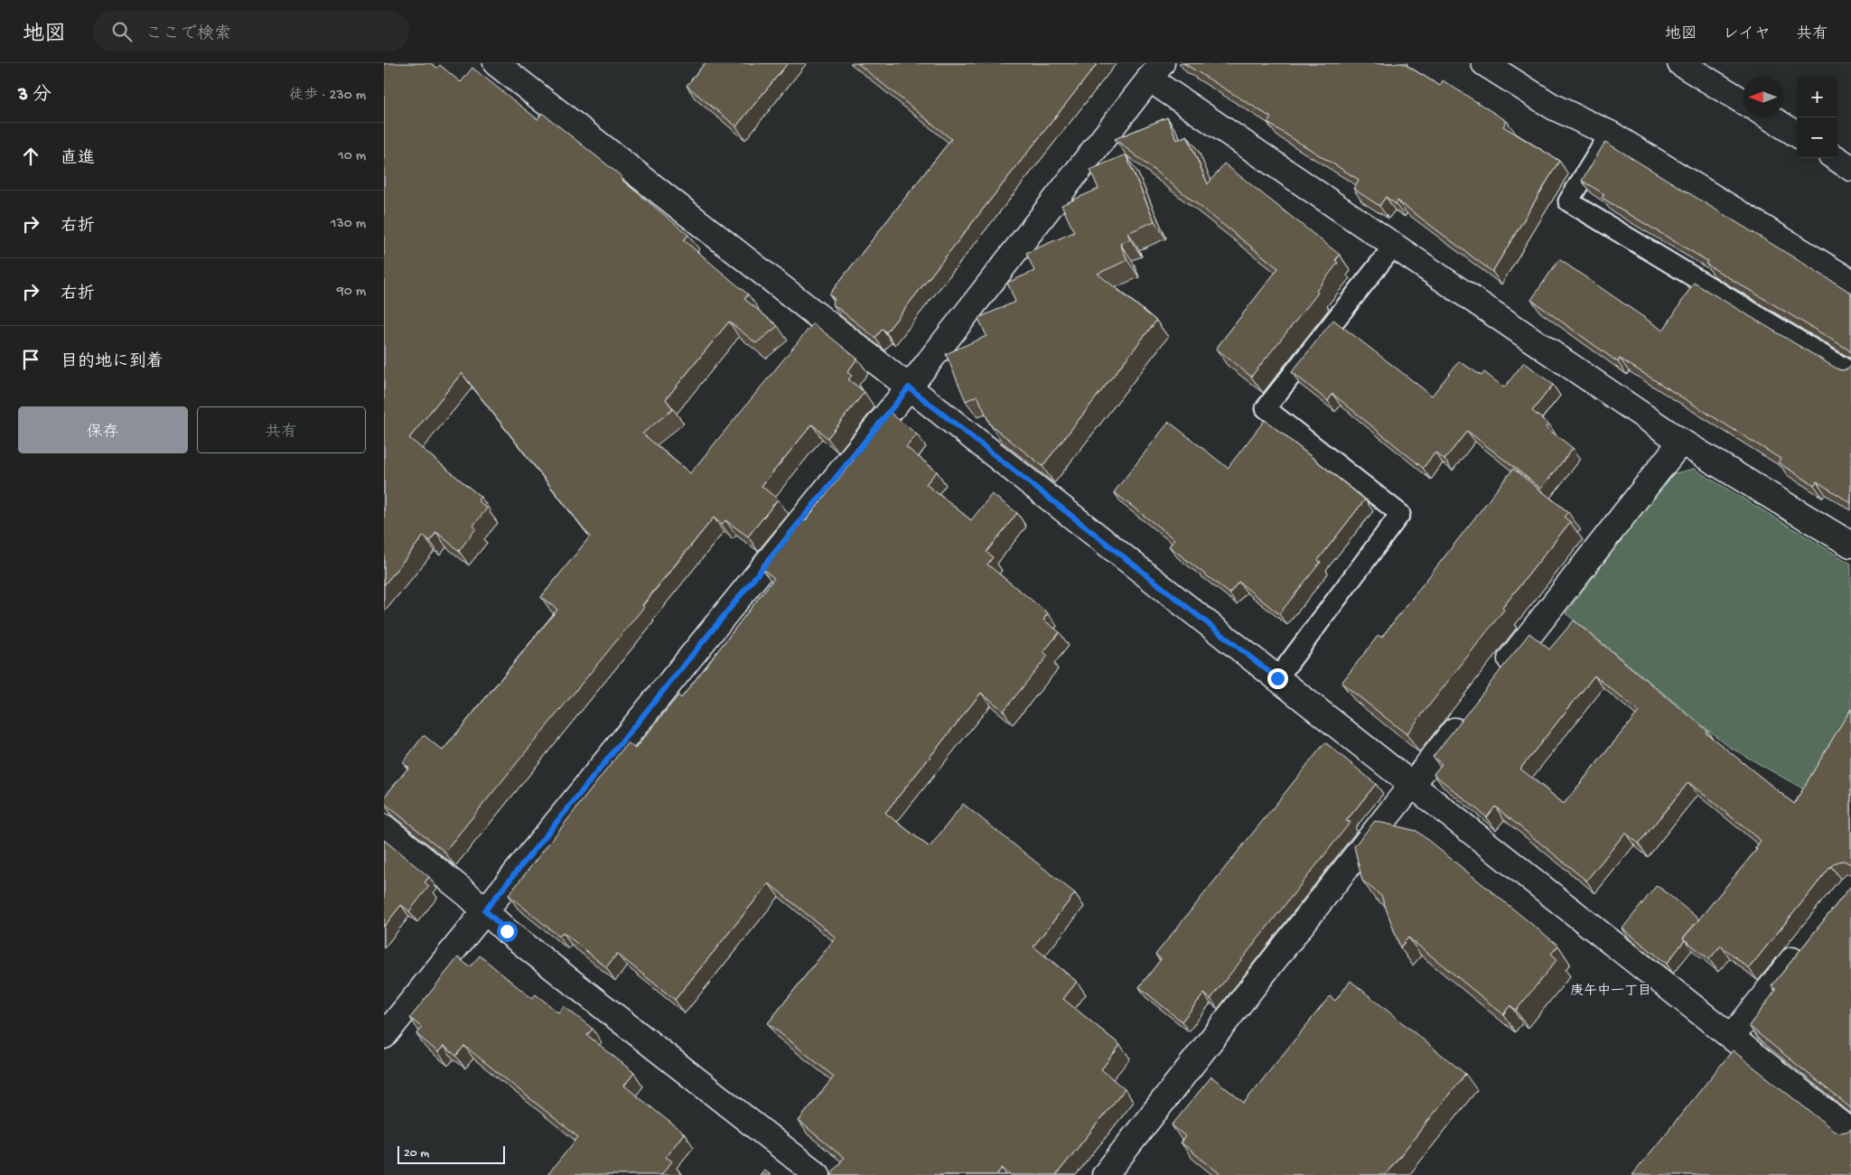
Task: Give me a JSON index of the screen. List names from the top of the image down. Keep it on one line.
{"districts":["庚午中一丁目"],"scale_bar":"20 m","north":"left","page":{"header":"地図","search":"ここで検索","nav":["地図","レイヤ","共有"],"heading":["3 分","徒歩 · 230 m"],"map_buttons":["+","−"],"list":[["直進","10 m"],["右折","130 m"],["右折","90 m"],"目的地に到着"],"buttons":["保存","共有"],"scale":"20 m"}}
